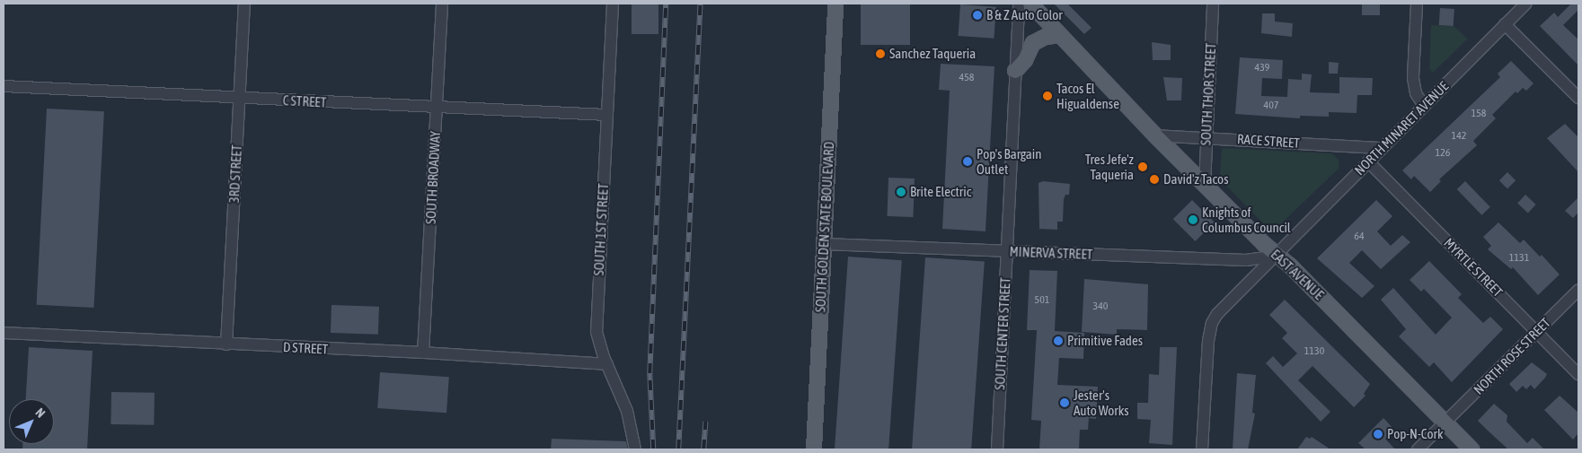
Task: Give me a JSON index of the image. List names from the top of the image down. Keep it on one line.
{"streets":{"main road":["SOUTH GOLDEN STATE BOULEVARD","EAST AVENUE"],"street":["SOUTH THOR STREET","C STREET","NORTH MINARET AVENUE","RACE STREET","3RD STREET","SOUTH BROADWAY","SOUTH 1ST STREET","MINERVA STREET","MYRTLE STREET","SOUTH CENTER STREET","D STREET","NORTH ROSE STREET"]},"crossings":[["SOUTH THOR STREET","RACE STREET"],["SOUTH THOR STREET","EAST AVENUE"],["C STREET","3RD STREET"],["C STREET","SOUTH BROADWAY"],["C STREET","SOUTH 1ST STREET"],["NORTH MINARET AVENUE","RACE STREET"],["NORTH MINARET AVENUE","MINERVA STREET"],["NORTH MINARET AVENUE","MYRTLE STREET"],["NORTH MINARET AVENUE","EAST AVENUE"],["RACE STREET","EAST AVENUE"],["3RD STREET","D STREET"],["SOUTH BROADWAY","D STREET"],["SOUTH GOLDEN STATE BOULEVARD","MINERVA STREET"],["SOUTH 1ST STREET","D STREET"],["MINERVA STREET","EAST AVENUE"],["MINERVA STREET","SOUTH CENTER STREET"],["MYRTLE STREET","NORTH ROSE STREET"],["EAST AVENUE","NORTH ROSE STREET"]],"places":["B & Z Auto Color","Sanchez Taqueria","Tacos El Higualdense","Pop's Bargain Outlet","Tres Jefe'z Taqueria","David'z Tacos","Brite Electric","Knights of Columbus Council","Primitive Fades","Jester's Auto Works","Pop-N-Cork"],"house_numbers":["439","458","407","158","142","126","64","1131","501","340","1130"],"north":"top right"}
